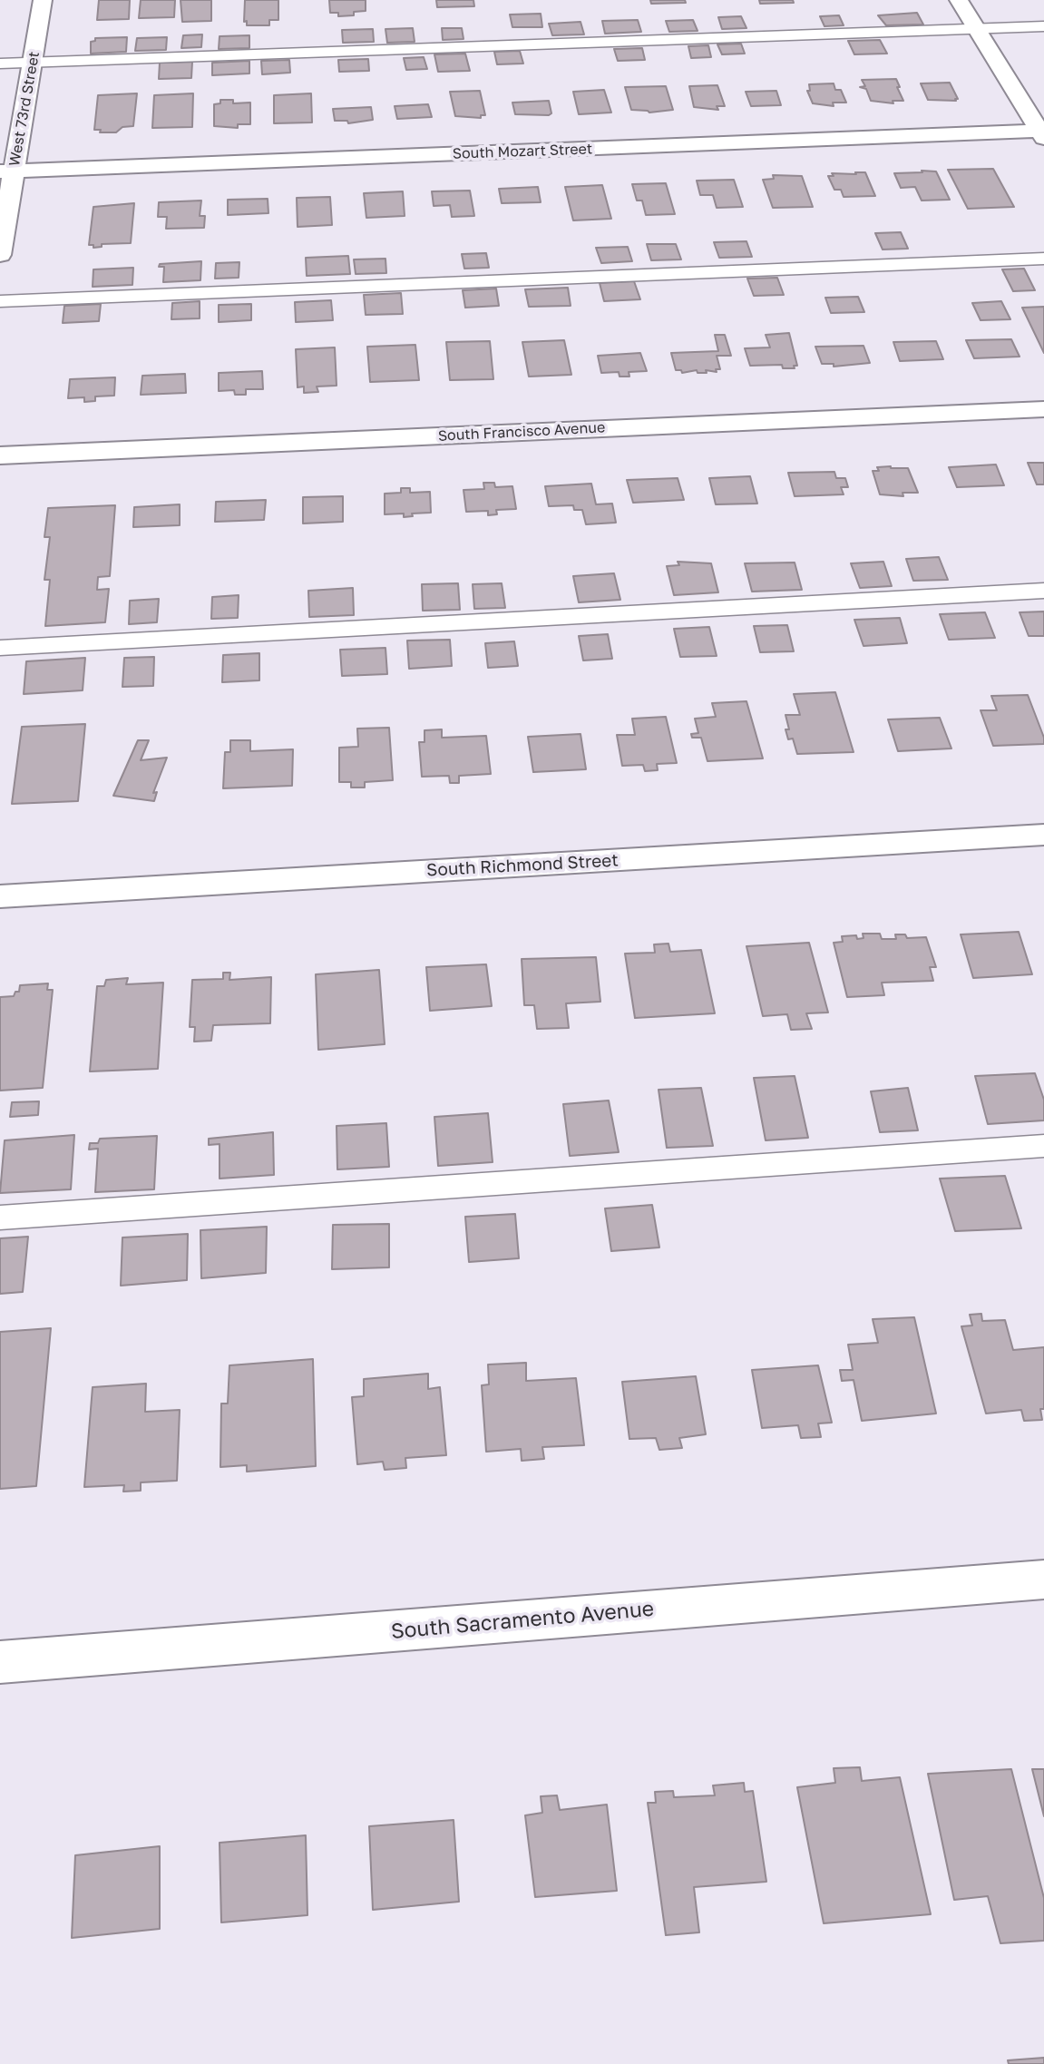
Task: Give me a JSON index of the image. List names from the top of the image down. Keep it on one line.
{"streets":{"street":["West 73rd Street","South Mozart Street","South Francisco Avenue","South Richmond Street","South Sacramento Avenue"]},"crossings":[["West 73rd Street","South Mozart Street"]]}
